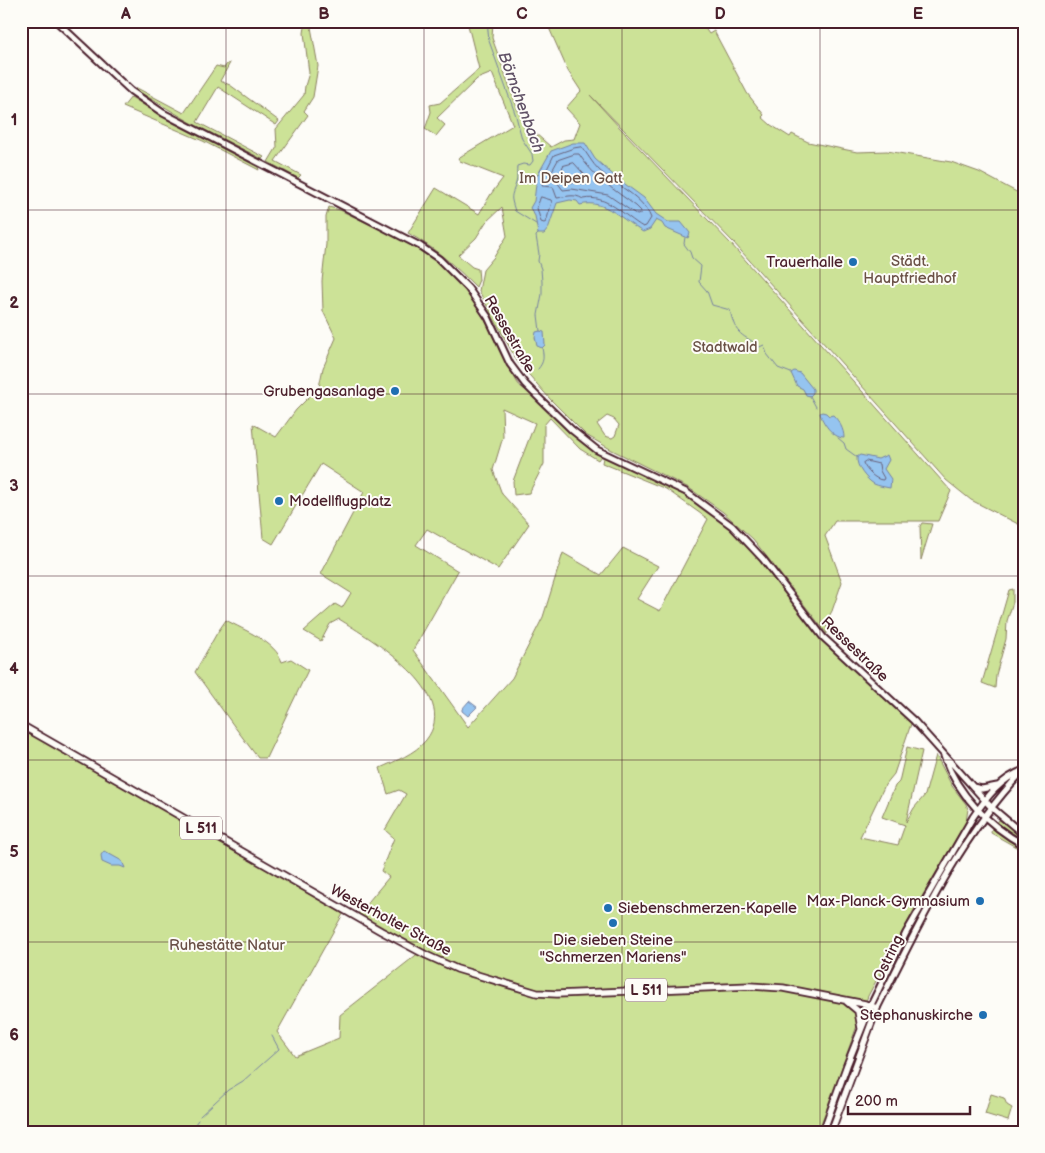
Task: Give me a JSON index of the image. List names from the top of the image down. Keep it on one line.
{"streets":{"main road":["Ressestraße","L 511","Westerholter Straße","Ostring"]},"crossings":[["Ressestraße","Ostring"],["Westerholter Straße","Ostring"]],"water":["Börnchenbach"],"parks":["Im Deipen Gatt","Städt. Hauptfriedhof","Stadtwald","Ruhestätte Natur"],"places":["Trauerhalle","Grubengasanlage","Modellflugplatz","Max-Planck-Gymnasium","Siebenschmerzen-Kapelle","Die sieben Steine \"Schmerzen Mariens\"","Stephanuskirche"],"scale_bar":"200 m","grid":{"columns":["A","B","C","D","E"],"rows":["1","2","3","4","5","6"]}}
